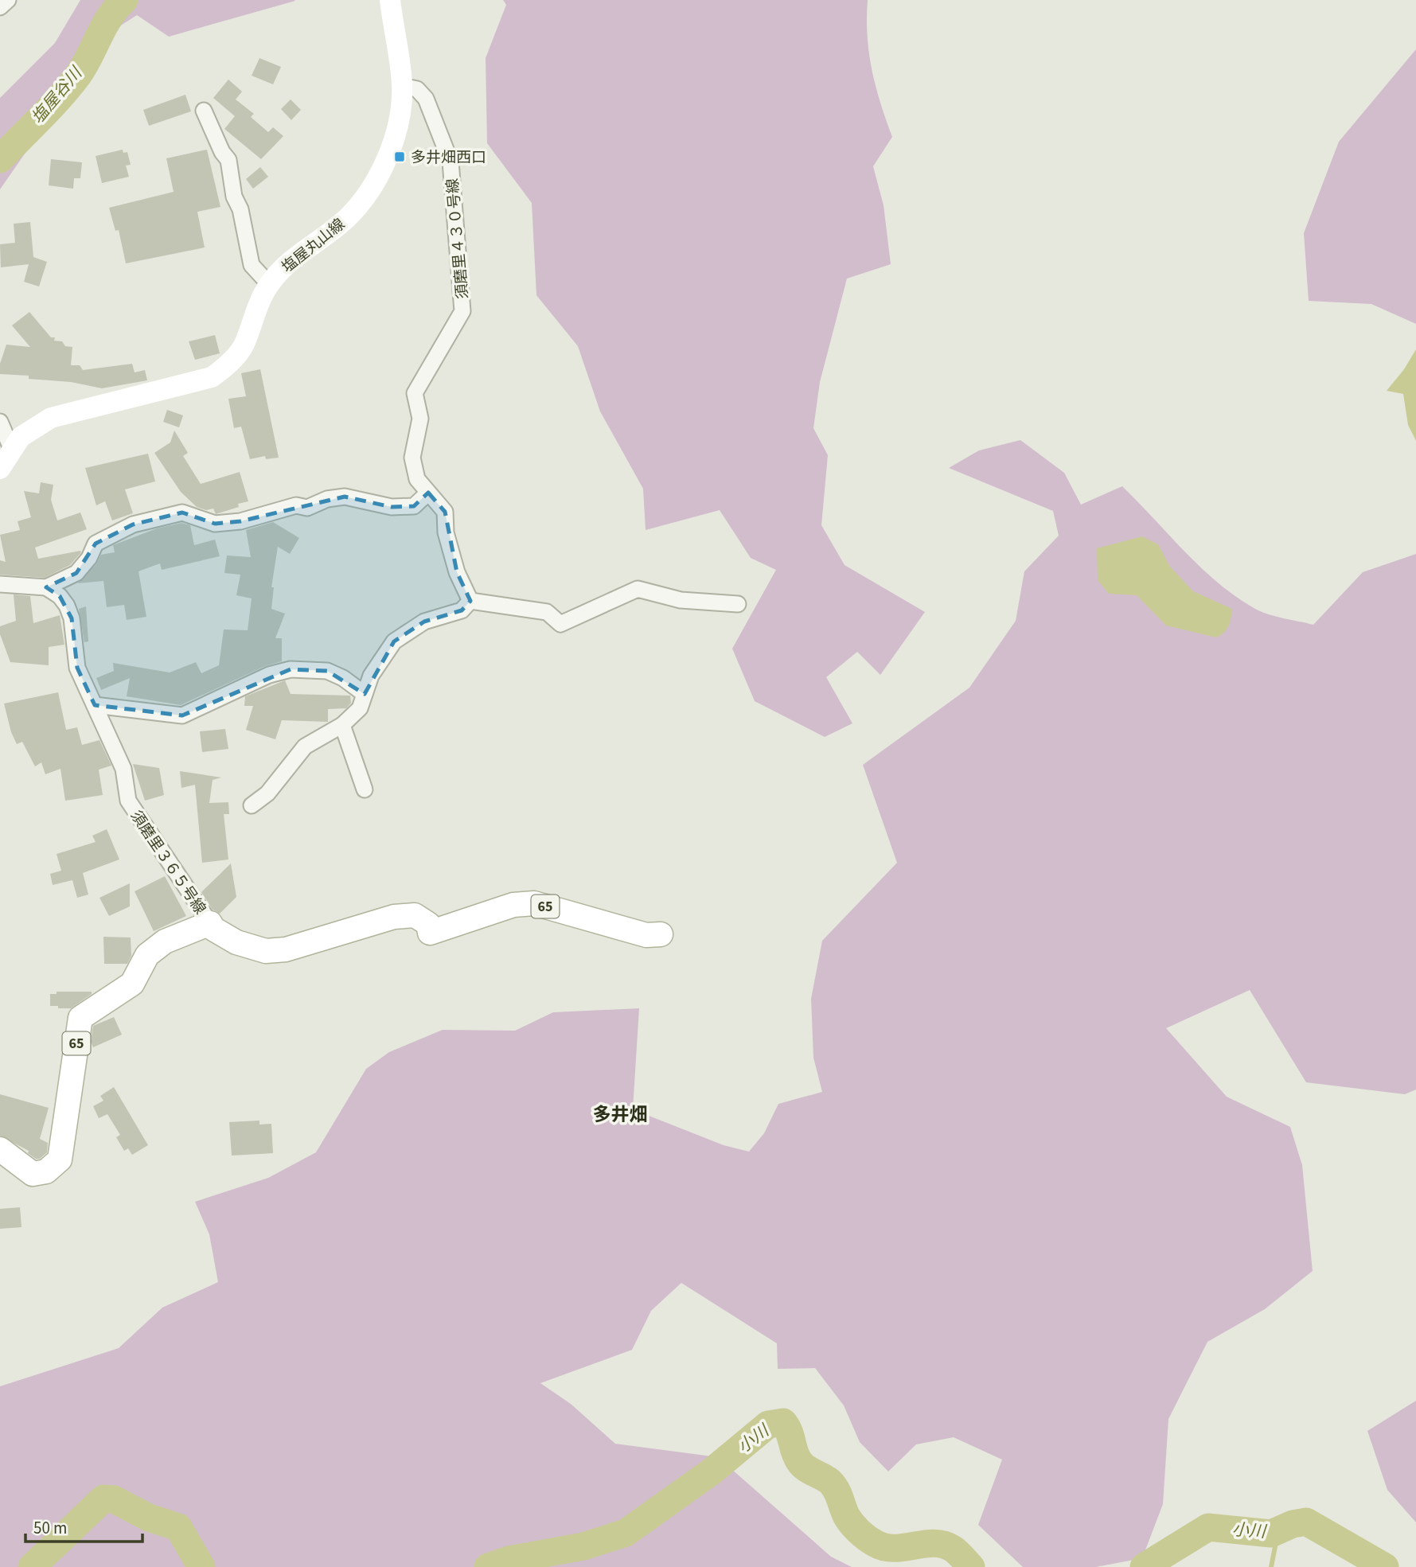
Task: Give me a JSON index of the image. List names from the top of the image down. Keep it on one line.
{"streets":{"main road":["65"],"street":["須磨里４３０号線","塩屋丸山線","須磨里３６５号線"]},"crossings":[["須磨里４３０号線","塩屋丸山線"],["須磨里３６５号線","65"]],"districts":["多井畑"],"water":["塩屋谷川","小川"],"places":{"transit":["多井畑西口"]},"scale_bar":"50 m"}
